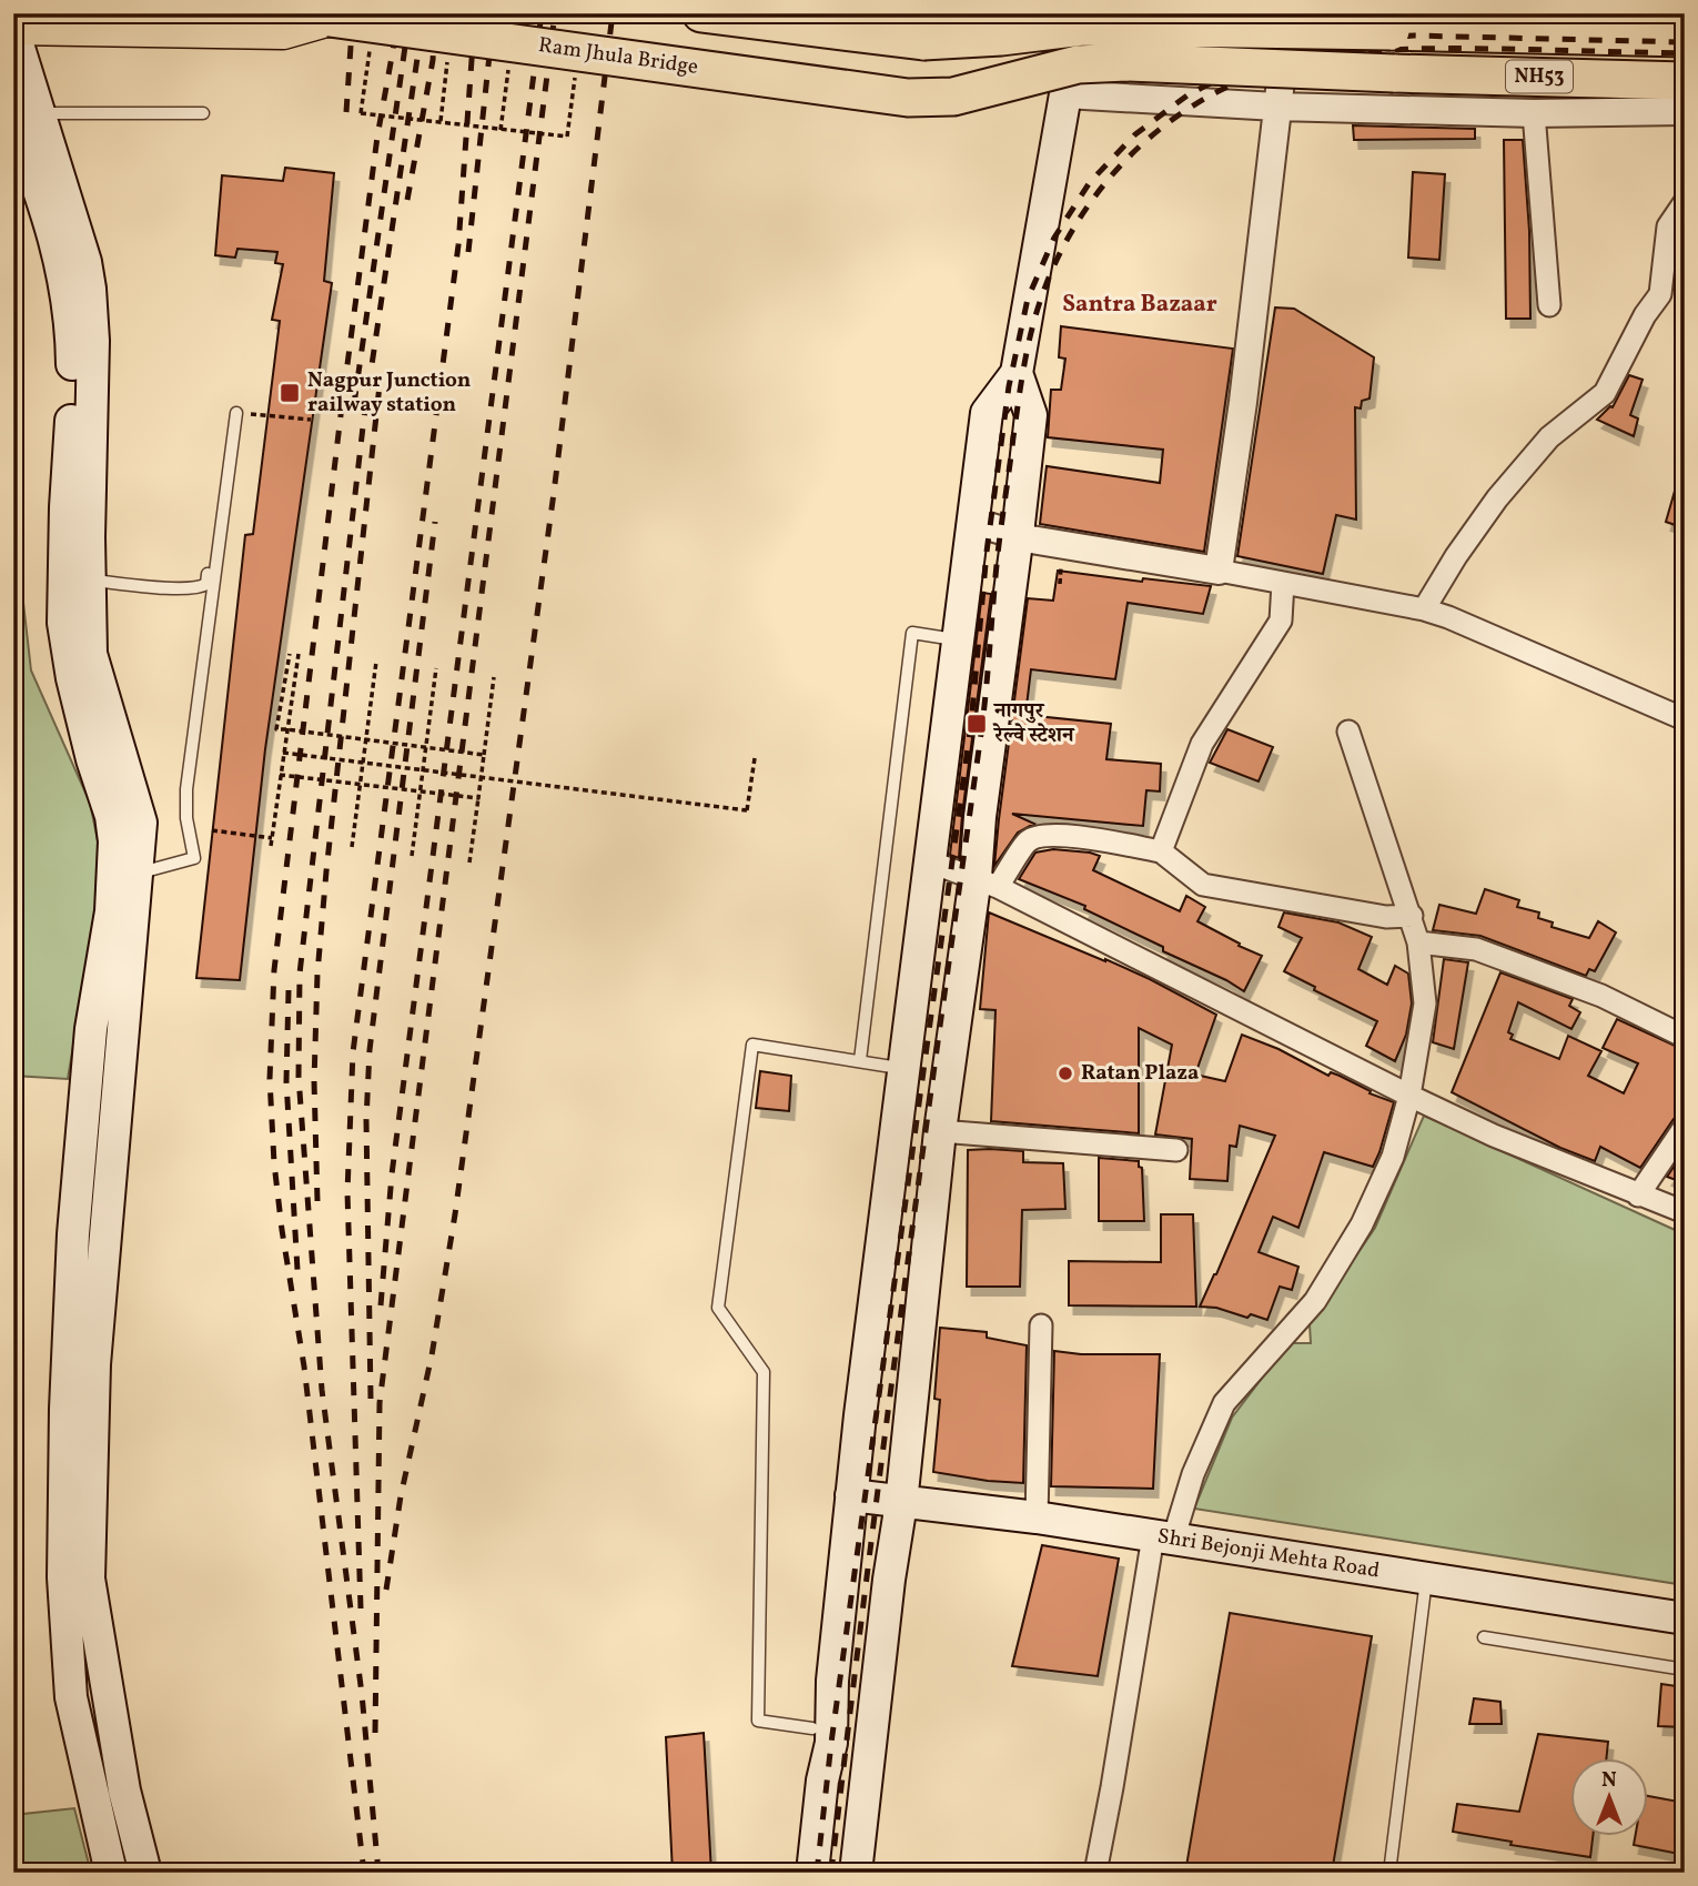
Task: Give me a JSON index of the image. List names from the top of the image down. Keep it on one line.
{"streets":{"highway":["Ram Jhula Bridge","NH53"],"main road":["Shri Bejonji Mehta Road"]},"districts":["Santra Bazaar"],"places":{"transit":["Nagpur Junction railway station","नागपुर रेल्वे स्टेशन"],"other":["Ratan Plaza"]},"north":"top"}
